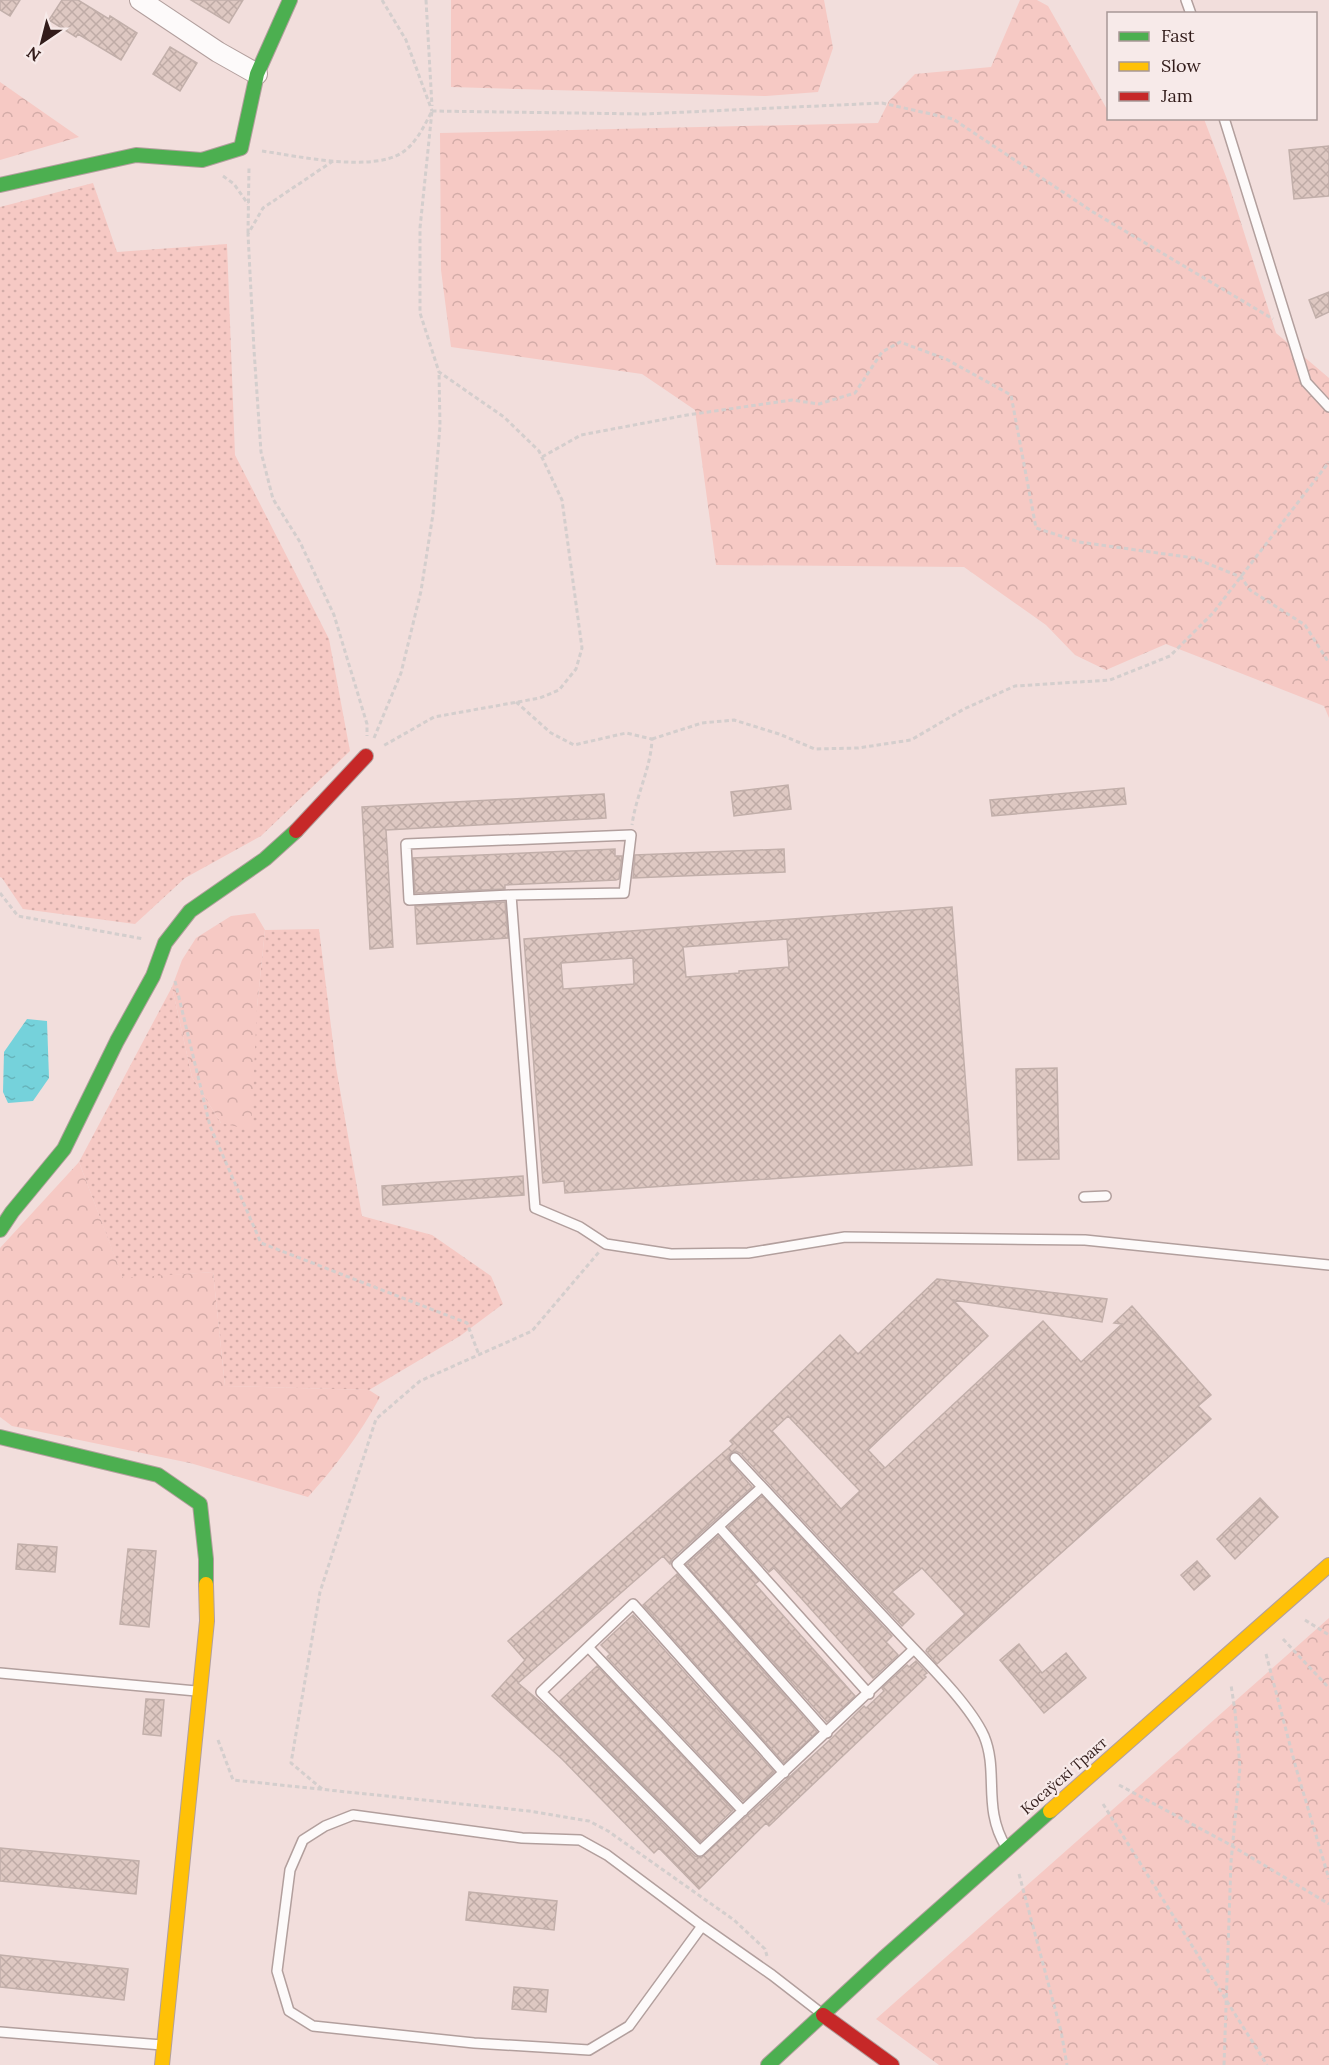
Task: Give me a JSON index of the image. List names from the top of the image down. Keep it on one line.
{"streets":{"street":["Косаўскі Тракт"]},"legend":["Fast","Slow","Jam"],"north":"bottom left"}
